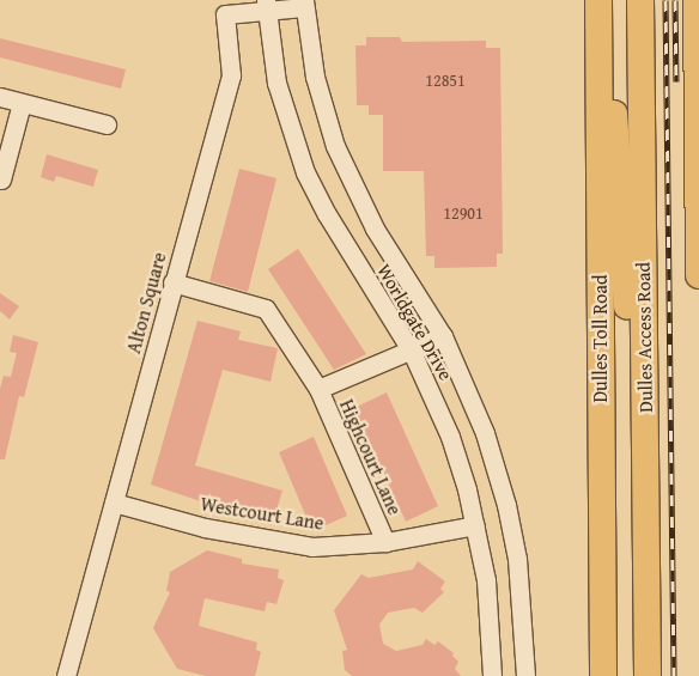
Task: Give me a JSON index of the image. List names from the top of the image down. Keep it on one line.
{"streets":{"highway":["Dulles Access Road","Dulles Toll Road"],"street":["Alton Square","Worldgate Drive","Highcourt Lane","Westcourt Lane"]},"crossings":[["Alton Square","Worldgate Drive"],["Alton Square","Highcourt Lane"],["Alton Square","Westcourt Lane"],["Worldgate Drive","Highcourt Lane"],["Worldgate Drive","Westcourt Lane"],["Highcourt Lane","Westcourt Lane"]],"house_numbers":["12851","12901"]}
